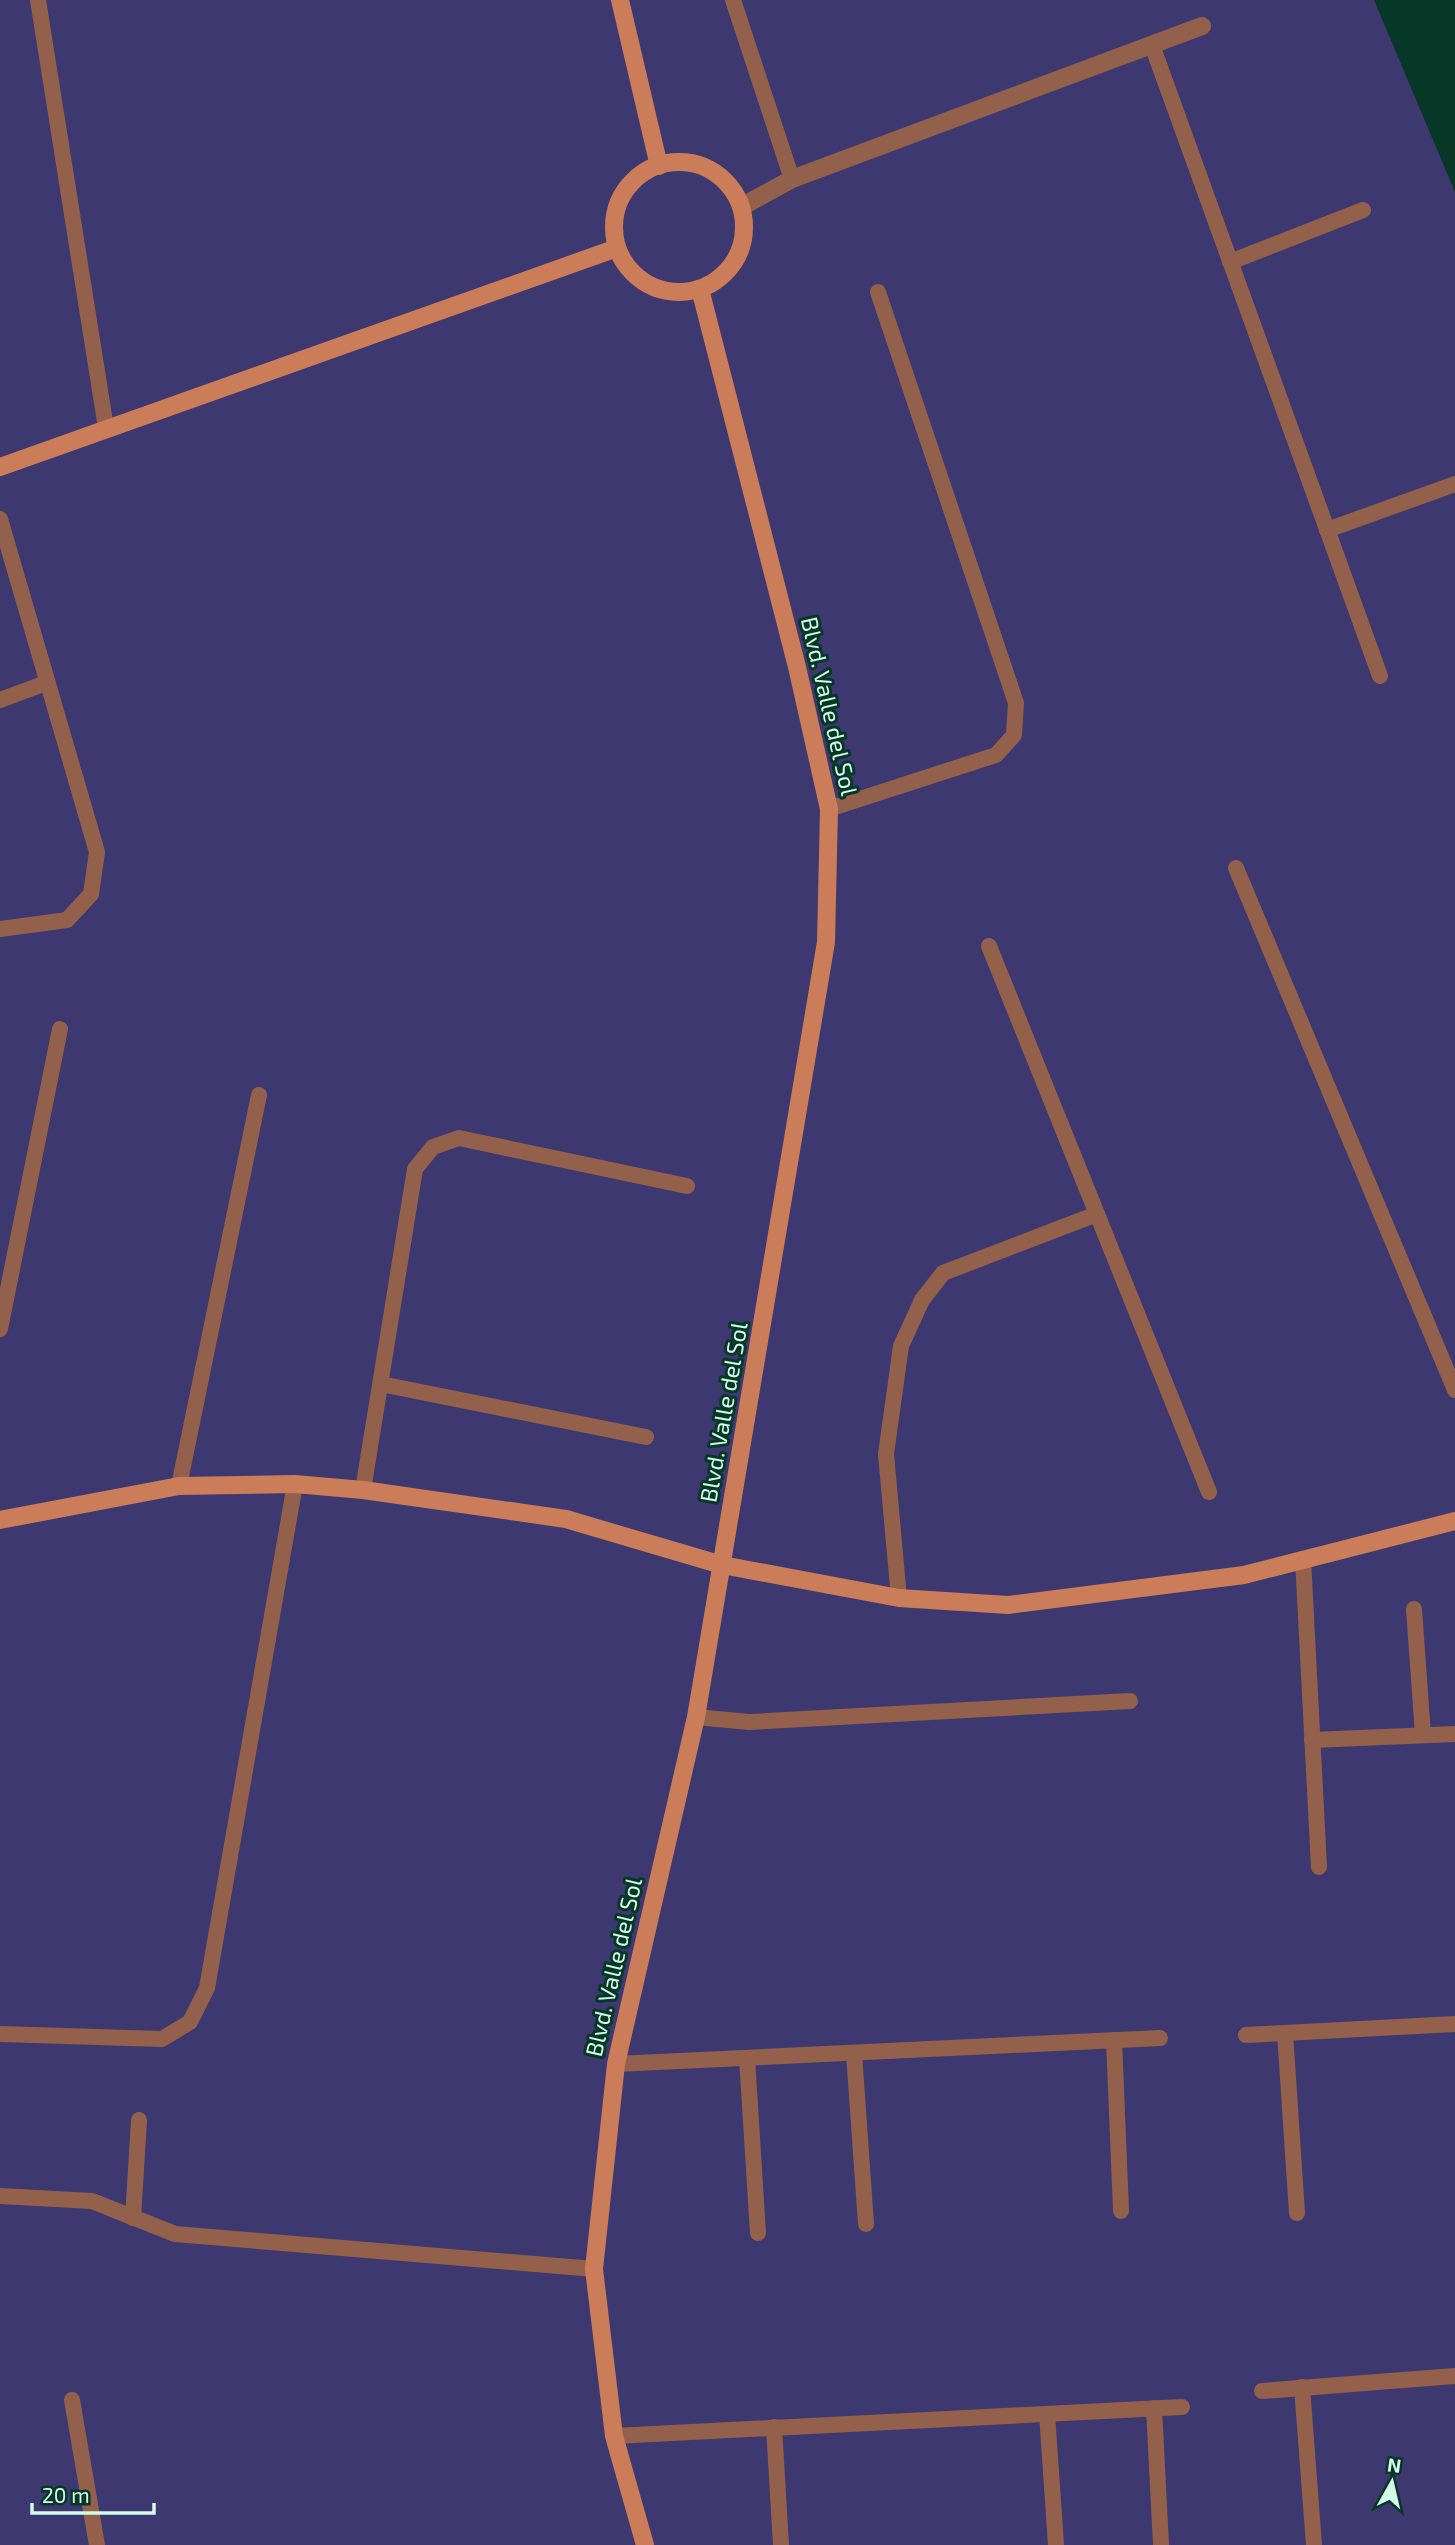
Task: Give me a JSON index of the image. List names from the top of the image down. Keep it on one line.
{"streets":{"street":["Blvd. Valle del Sol"]},"scale_bar":"20 m","north":"top"}
